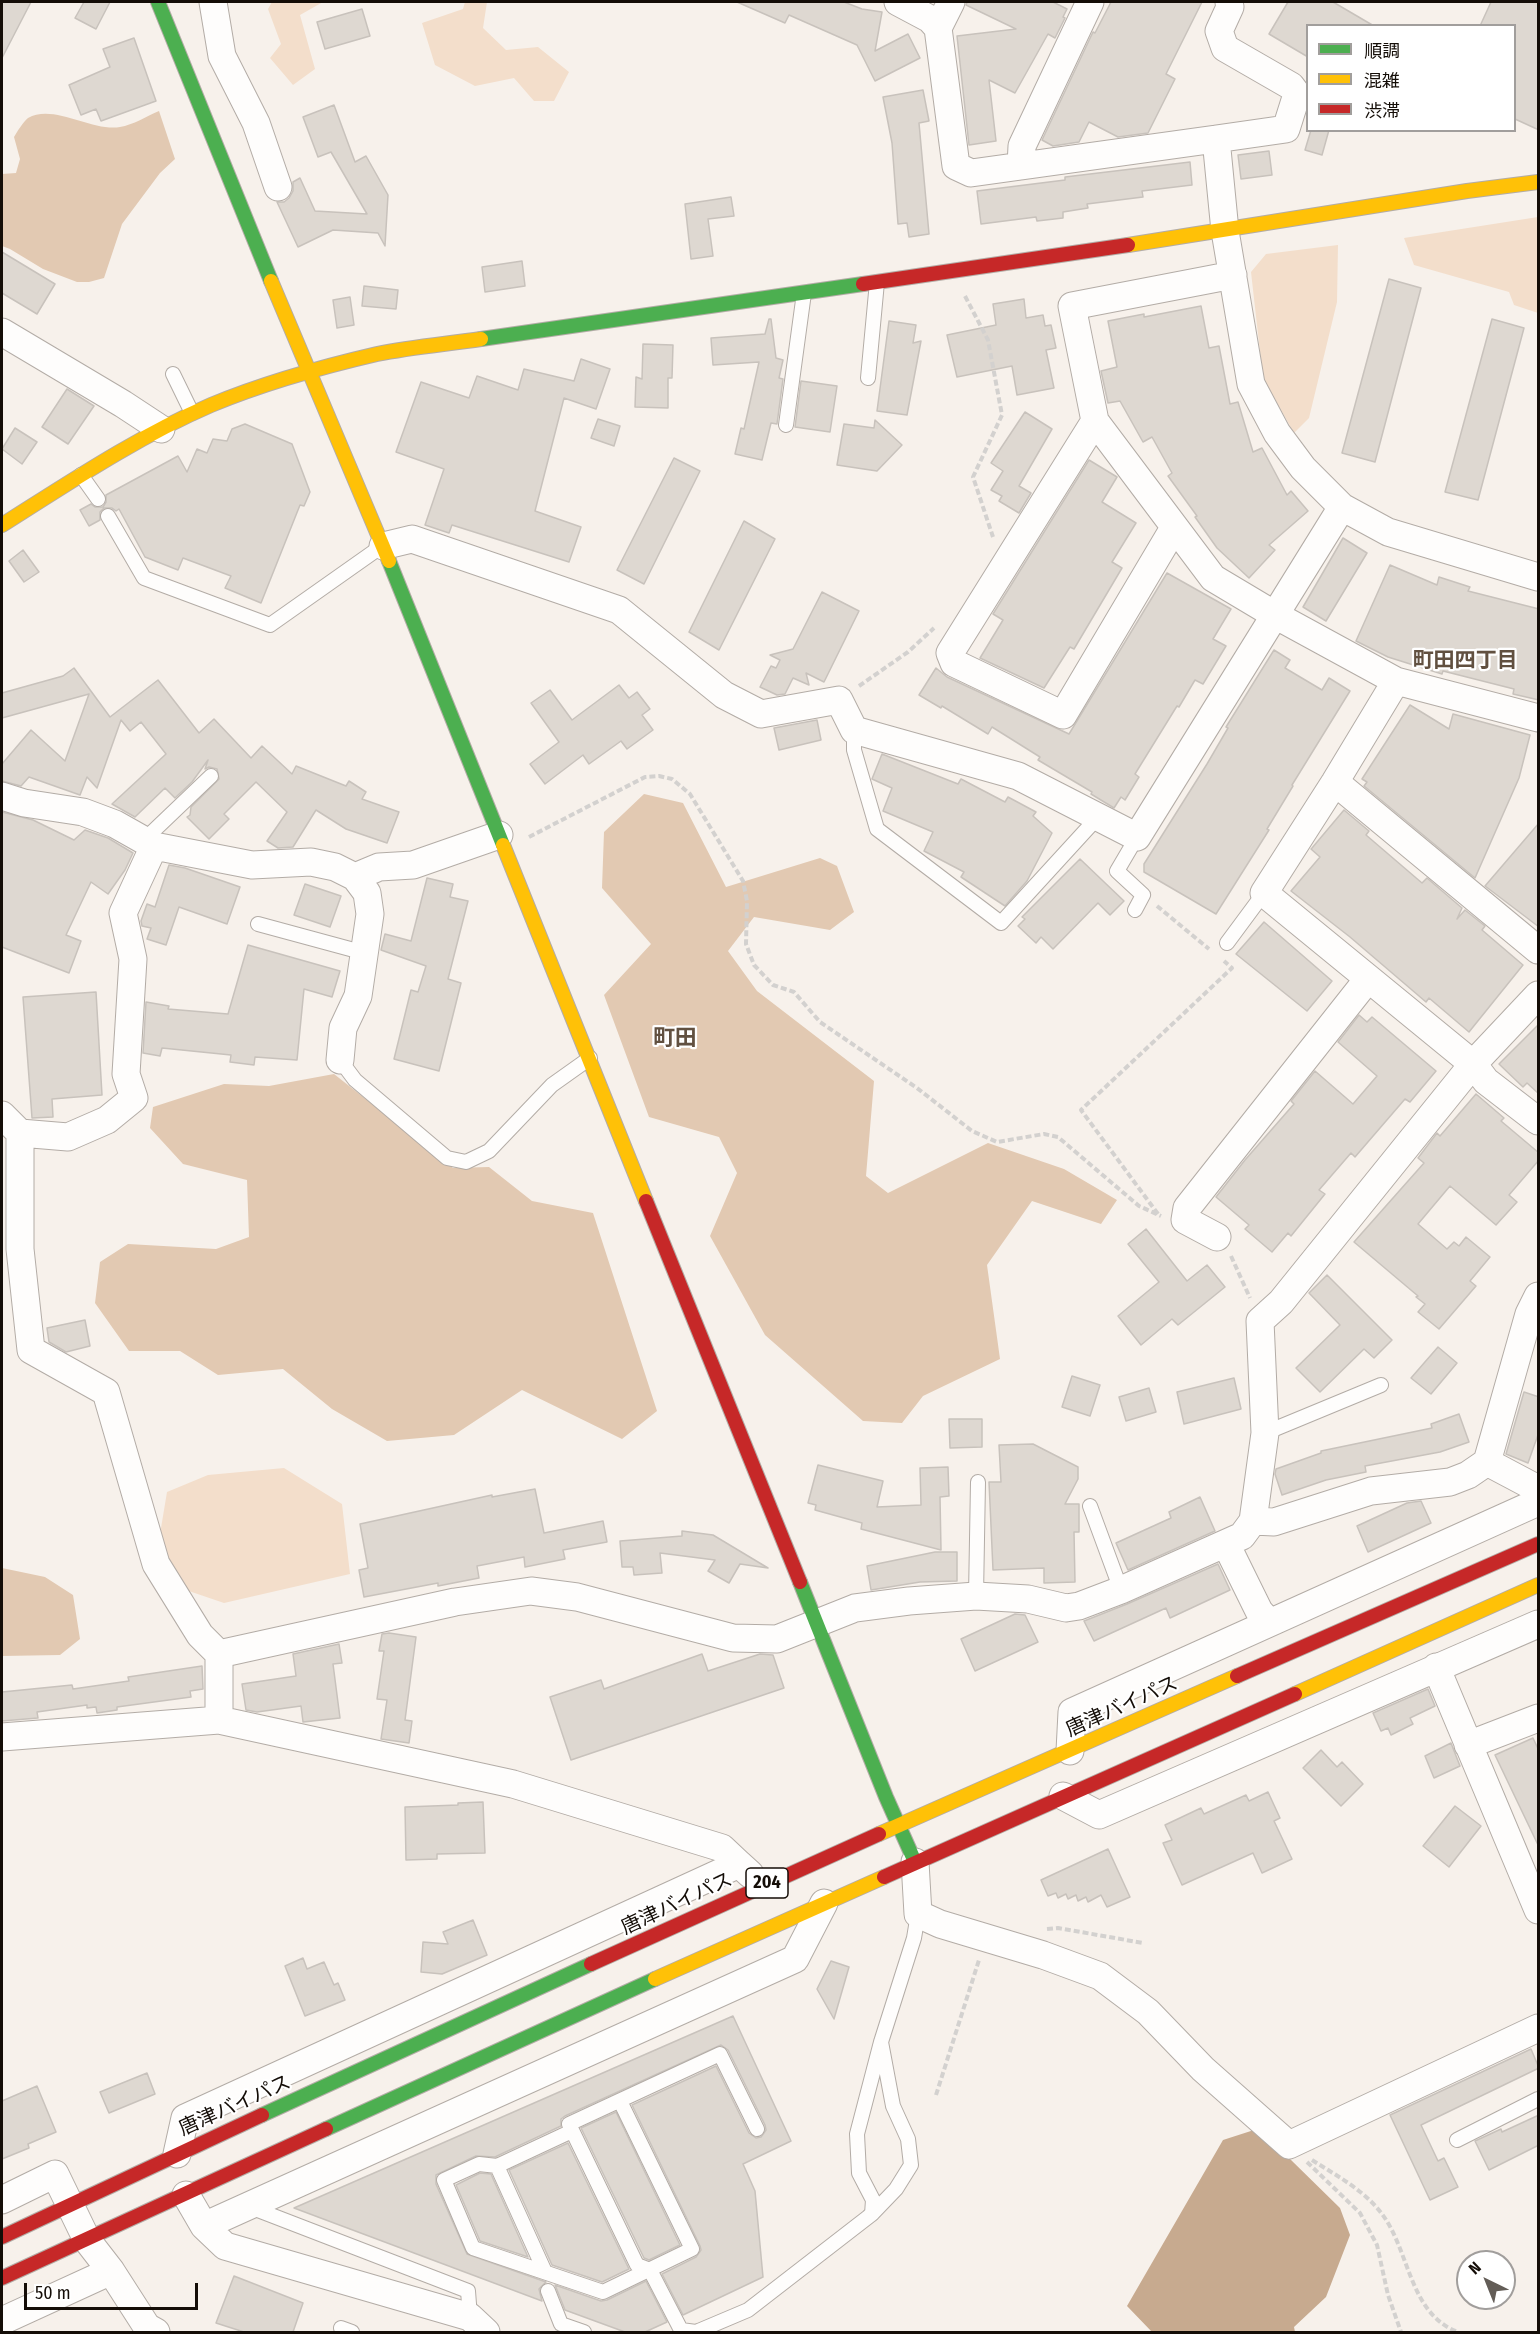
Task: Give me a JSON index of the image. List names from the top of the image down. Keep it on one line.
{"streets":{"main road":["唐津バイパス","204"]},"districts":["町田四丁目","町田"],"legend":["順調","混雑","渋滞"],"scale_bar":"50 m","north":"top left"}
